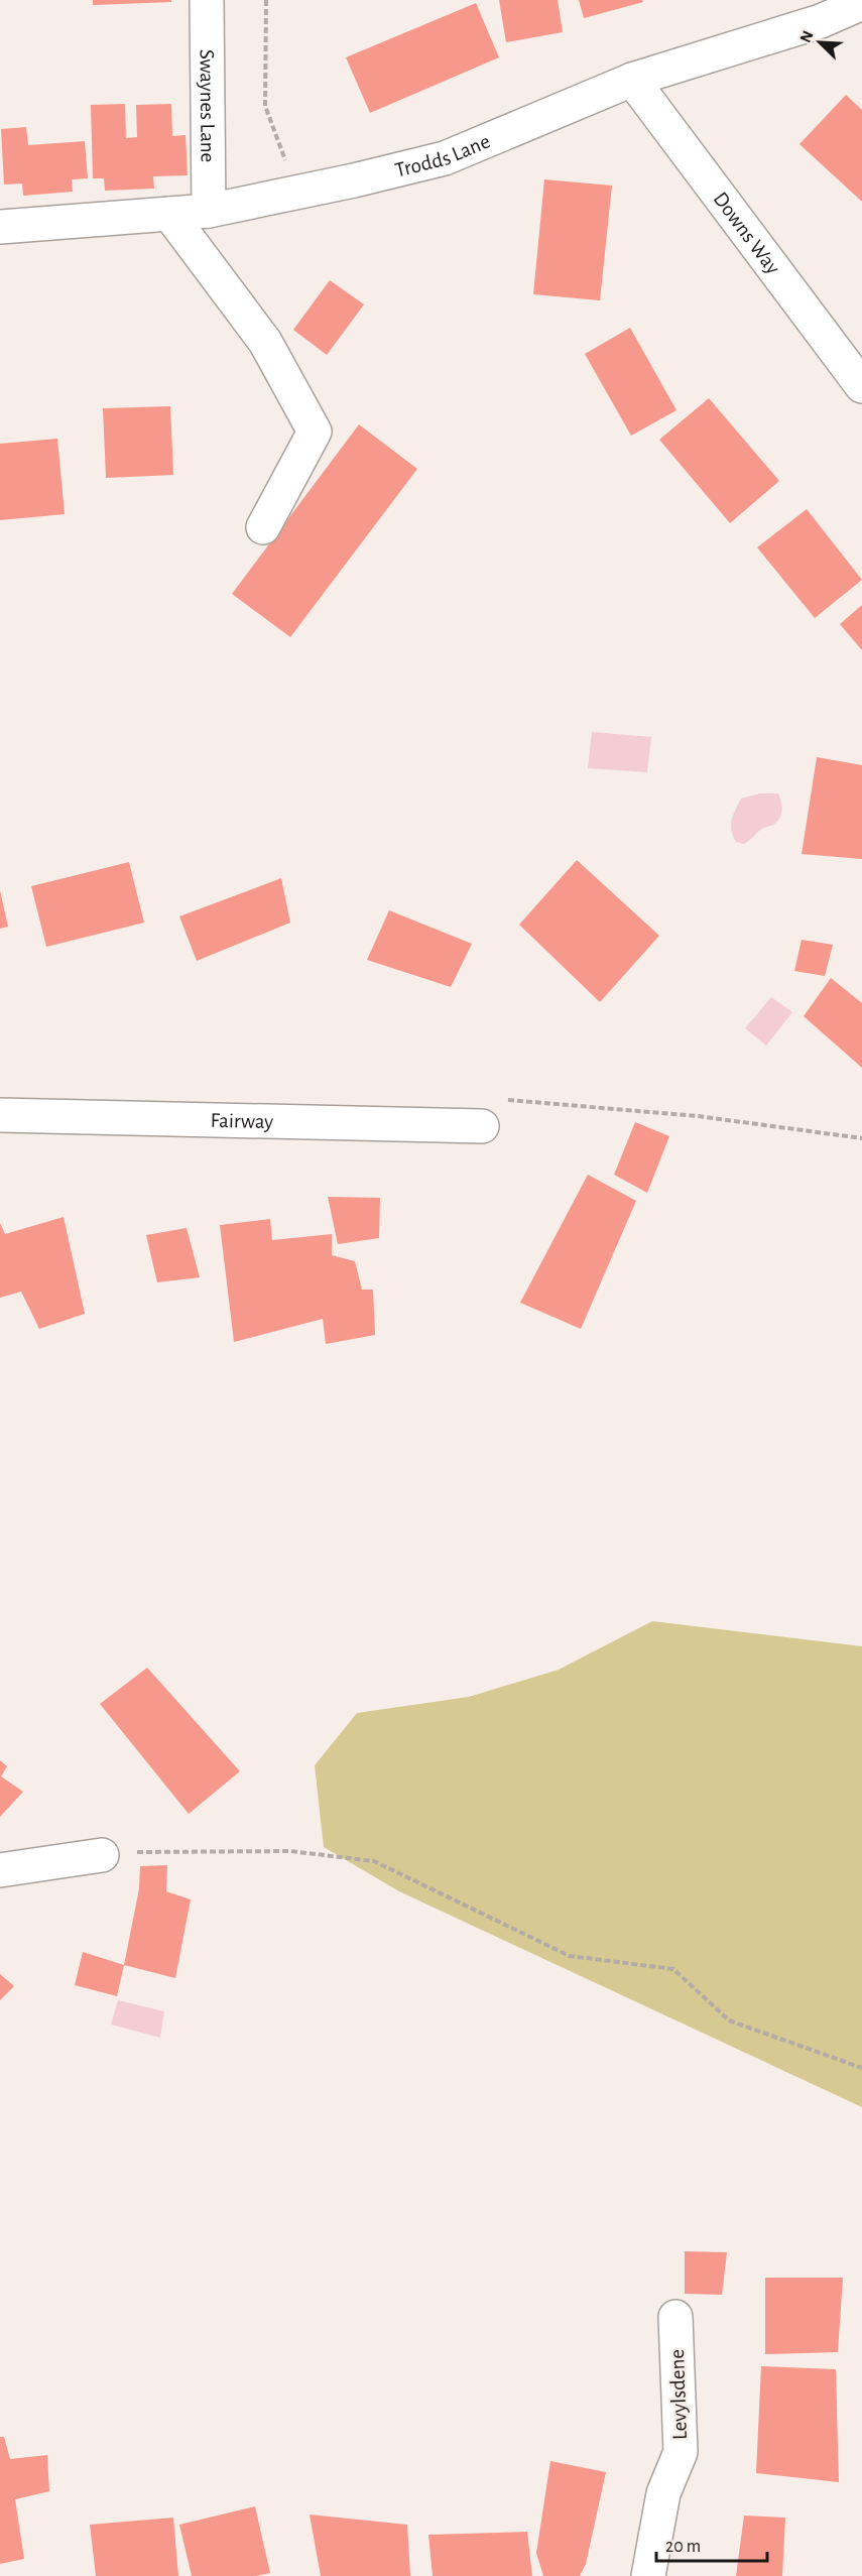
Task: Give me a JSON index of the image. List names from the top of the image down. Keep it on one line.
{"streets":{"street":["Swaynes Lane","Trodds Lane","Downs Way","Fairway","Levylsdene"]},"crossings":[["Swaynes Lane","Trodds Lane"],["Trodds Lane","Downs Way"]],"scale_bar":"20 m","north":"top left"}
